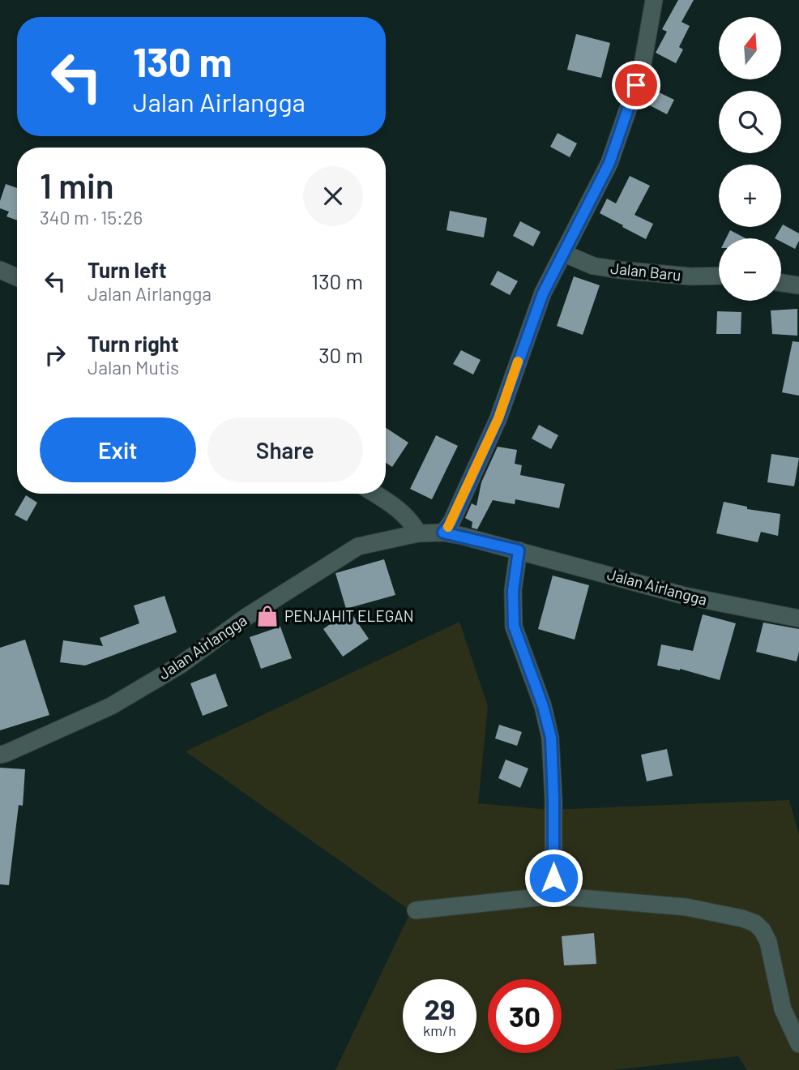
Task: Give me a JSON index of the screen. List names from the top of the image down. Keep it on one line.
{"streets":{"street":["Jalan Baru","Jalan Airlangga"]},"places":{"shop":["PENJAHIT ELEGAN"]},"north":"top","page":{"map_buttons":["+","−"],"turn":["130 m","Jalan Airlangga"],"heading":["1 min","340 m · 15:26"],"list":[{"name":"Turn left","note":"Jalan Airlangga","value":"130 m"},{"name":"Turn right","note":"Jalan Mutis","value":"30 m"}],"buttons":["Exit","Share"],"speed":"29 km/h","limit":"30"}}
